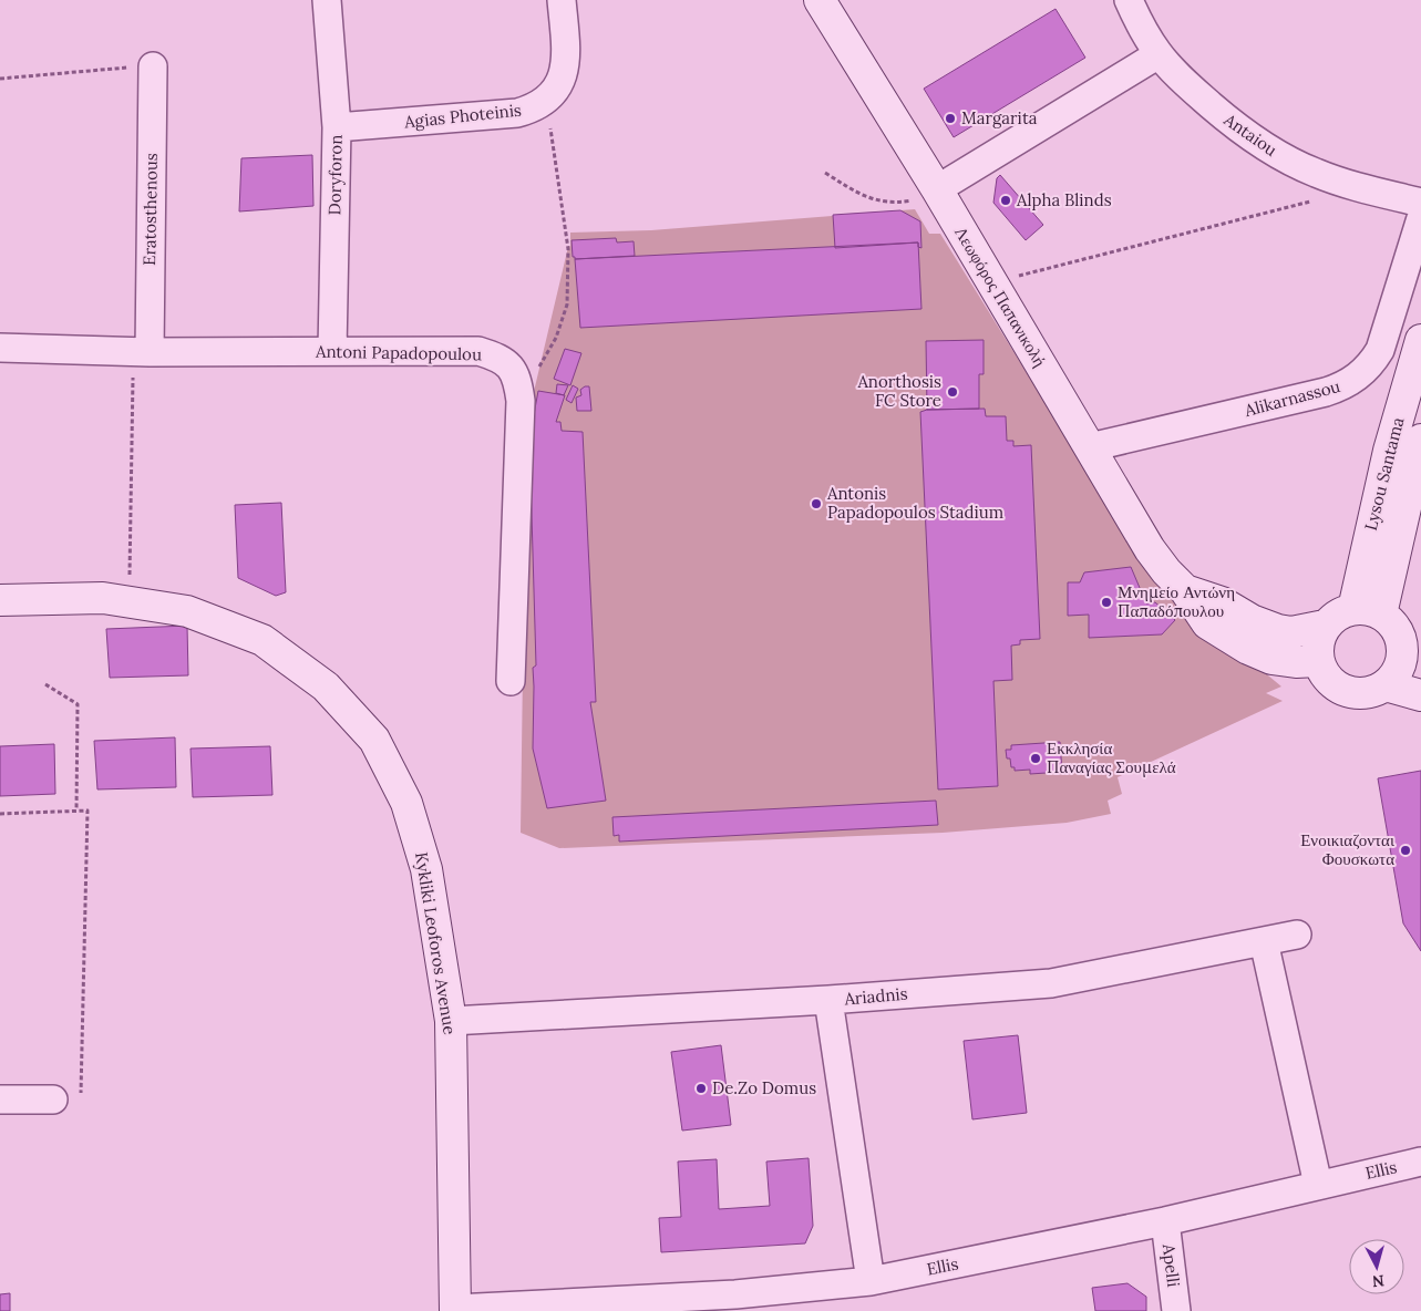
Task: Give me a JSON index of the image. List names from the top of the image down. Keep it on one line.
{"streets":{"street":["Agias Photeinis","Antaiou","Doryforon","Eratosthenous","Λεωφόρος Παπανικολή","Antoni Papadopoulou","Alikarnassou","Lysou Santama","Kykliki Leoforos Avenue","Ariadnis","Ellis","Apelli"]},"crossings":[["Agias Photeinis","Doryforon"],["Doryforon","Antoni Papadopoulou"],["Eratosthenous","Antoni Papadopoulou"],["Λεωφόρος Παπανικολή","Alikarnassou"],["Λεωφόρος Παπανικολή","Lysou Santama"],["Kykliki Leoforos Avenue","Ariadnis"],["Kykliki Leoforos Avenue","Ellis"],["Ellis","Apelli"]],"places":["Margarita","Alpha Blinds","Anorthosis FC Store","Antonis Papadopoulos Stadium","Μνημείο Αντώνη Παπαδόπουλου","Εκκλησία Παναγίας Σουμελά","Ενοικιαζονται Φουσκωτα","De.Zo Domus"],"north":"bottom"}
